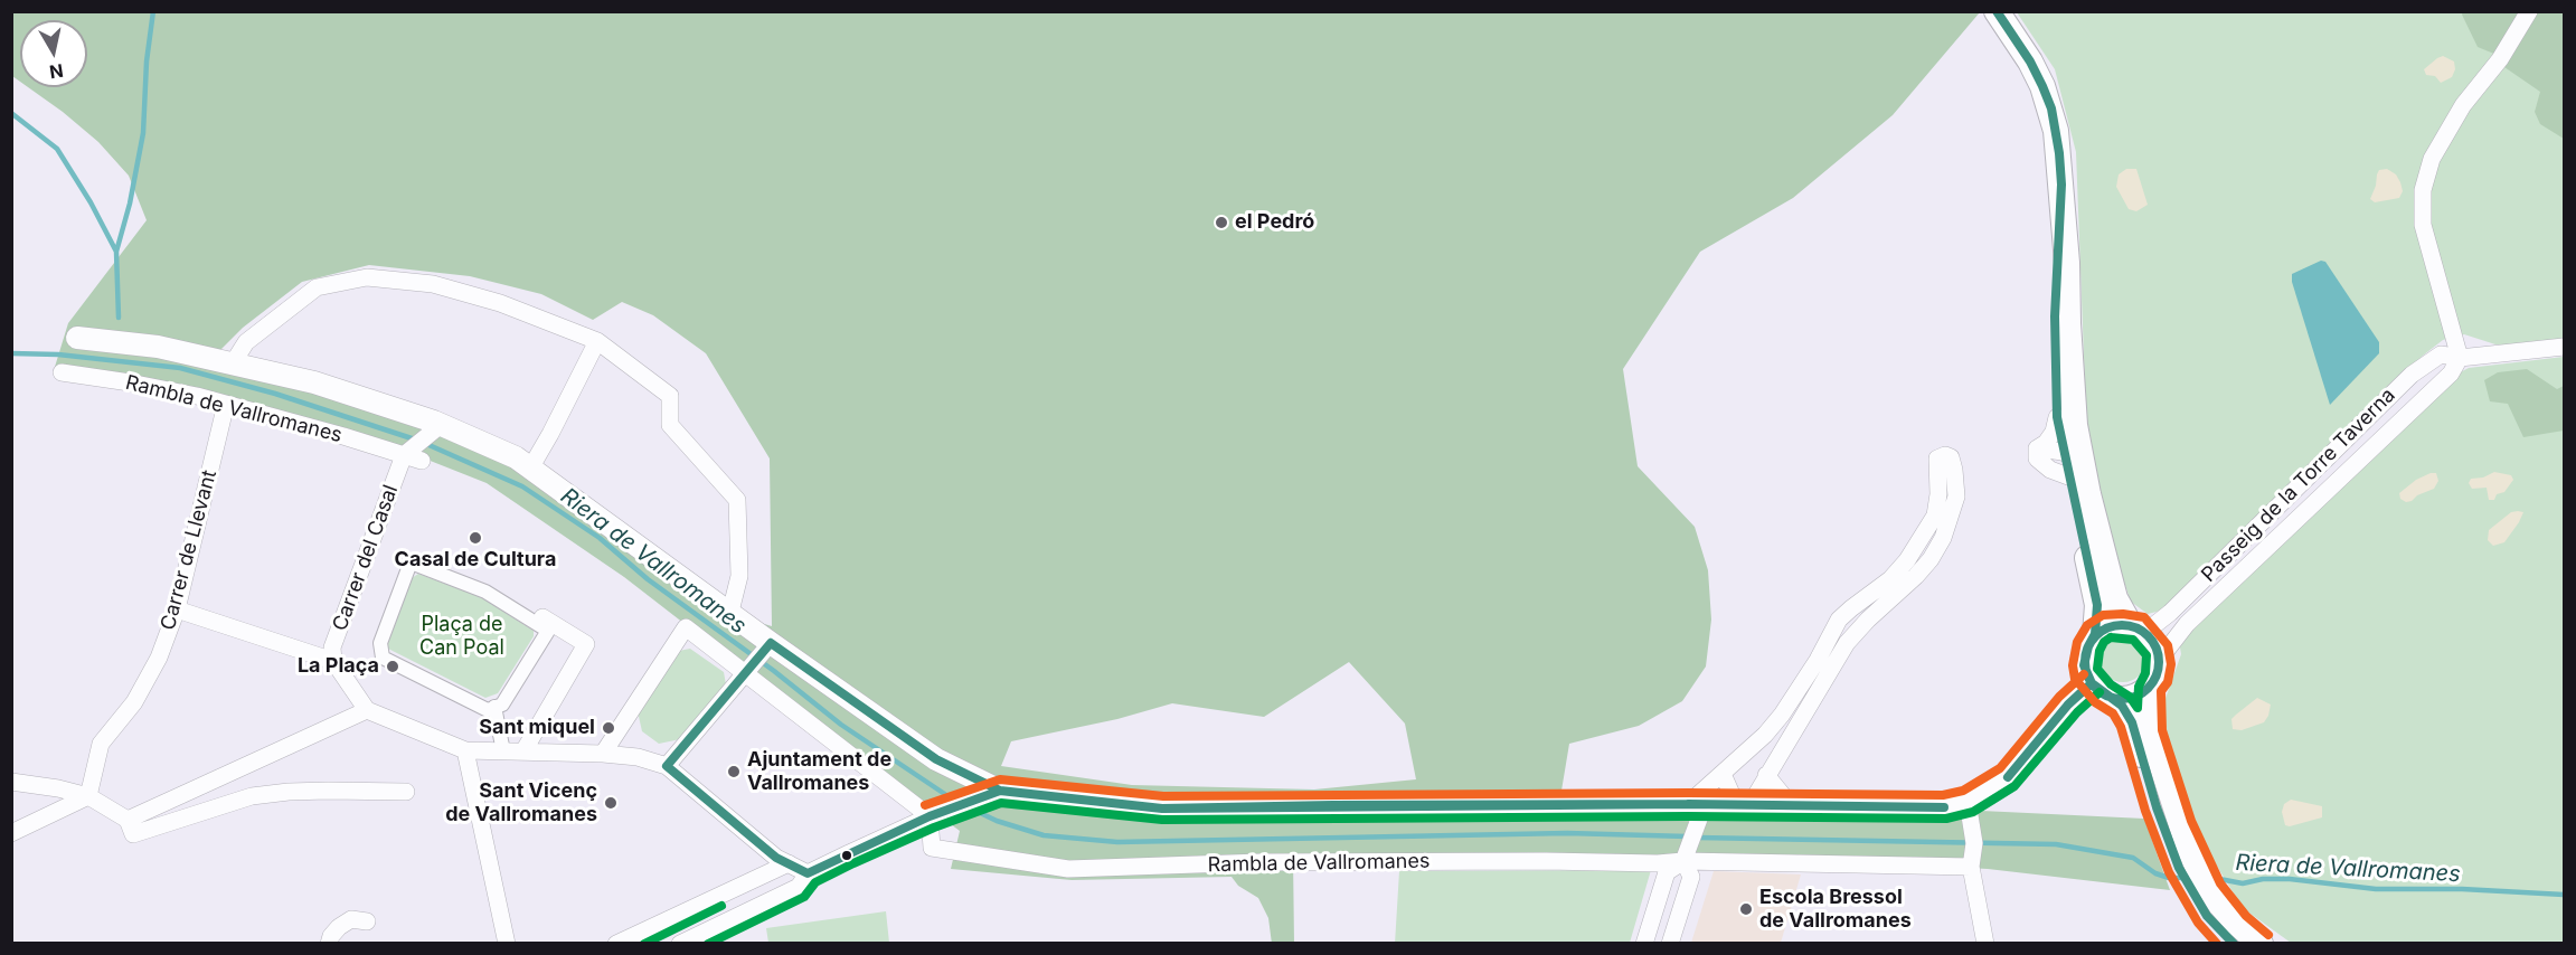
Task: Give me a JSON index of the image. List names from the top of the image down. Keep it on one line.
{"streets":{"street":["Rambla de Vallromanes","Passeig de la Torre Taverna","Carrer de Llevant","Carrer del Casal"]},"crossings":[["Rambla de Vallromanes","Passeig de la Torre Taverna"],["Rambla de Vallromanes","Carrer de Llevant"],["Rambla de Vallromanes","Carrer del Casal"]],"water":["Riera de Vallromanes"],"parks":["Plaça de Can Poal"],"places":["el Pedró","Casal de Cultura","La Plaça","Sant miquel","Ajuntament de Vallromanes","Sant Vicenç de Vallromanes","Escola Bressol de Vallromanes"],"north":"bottom"}
